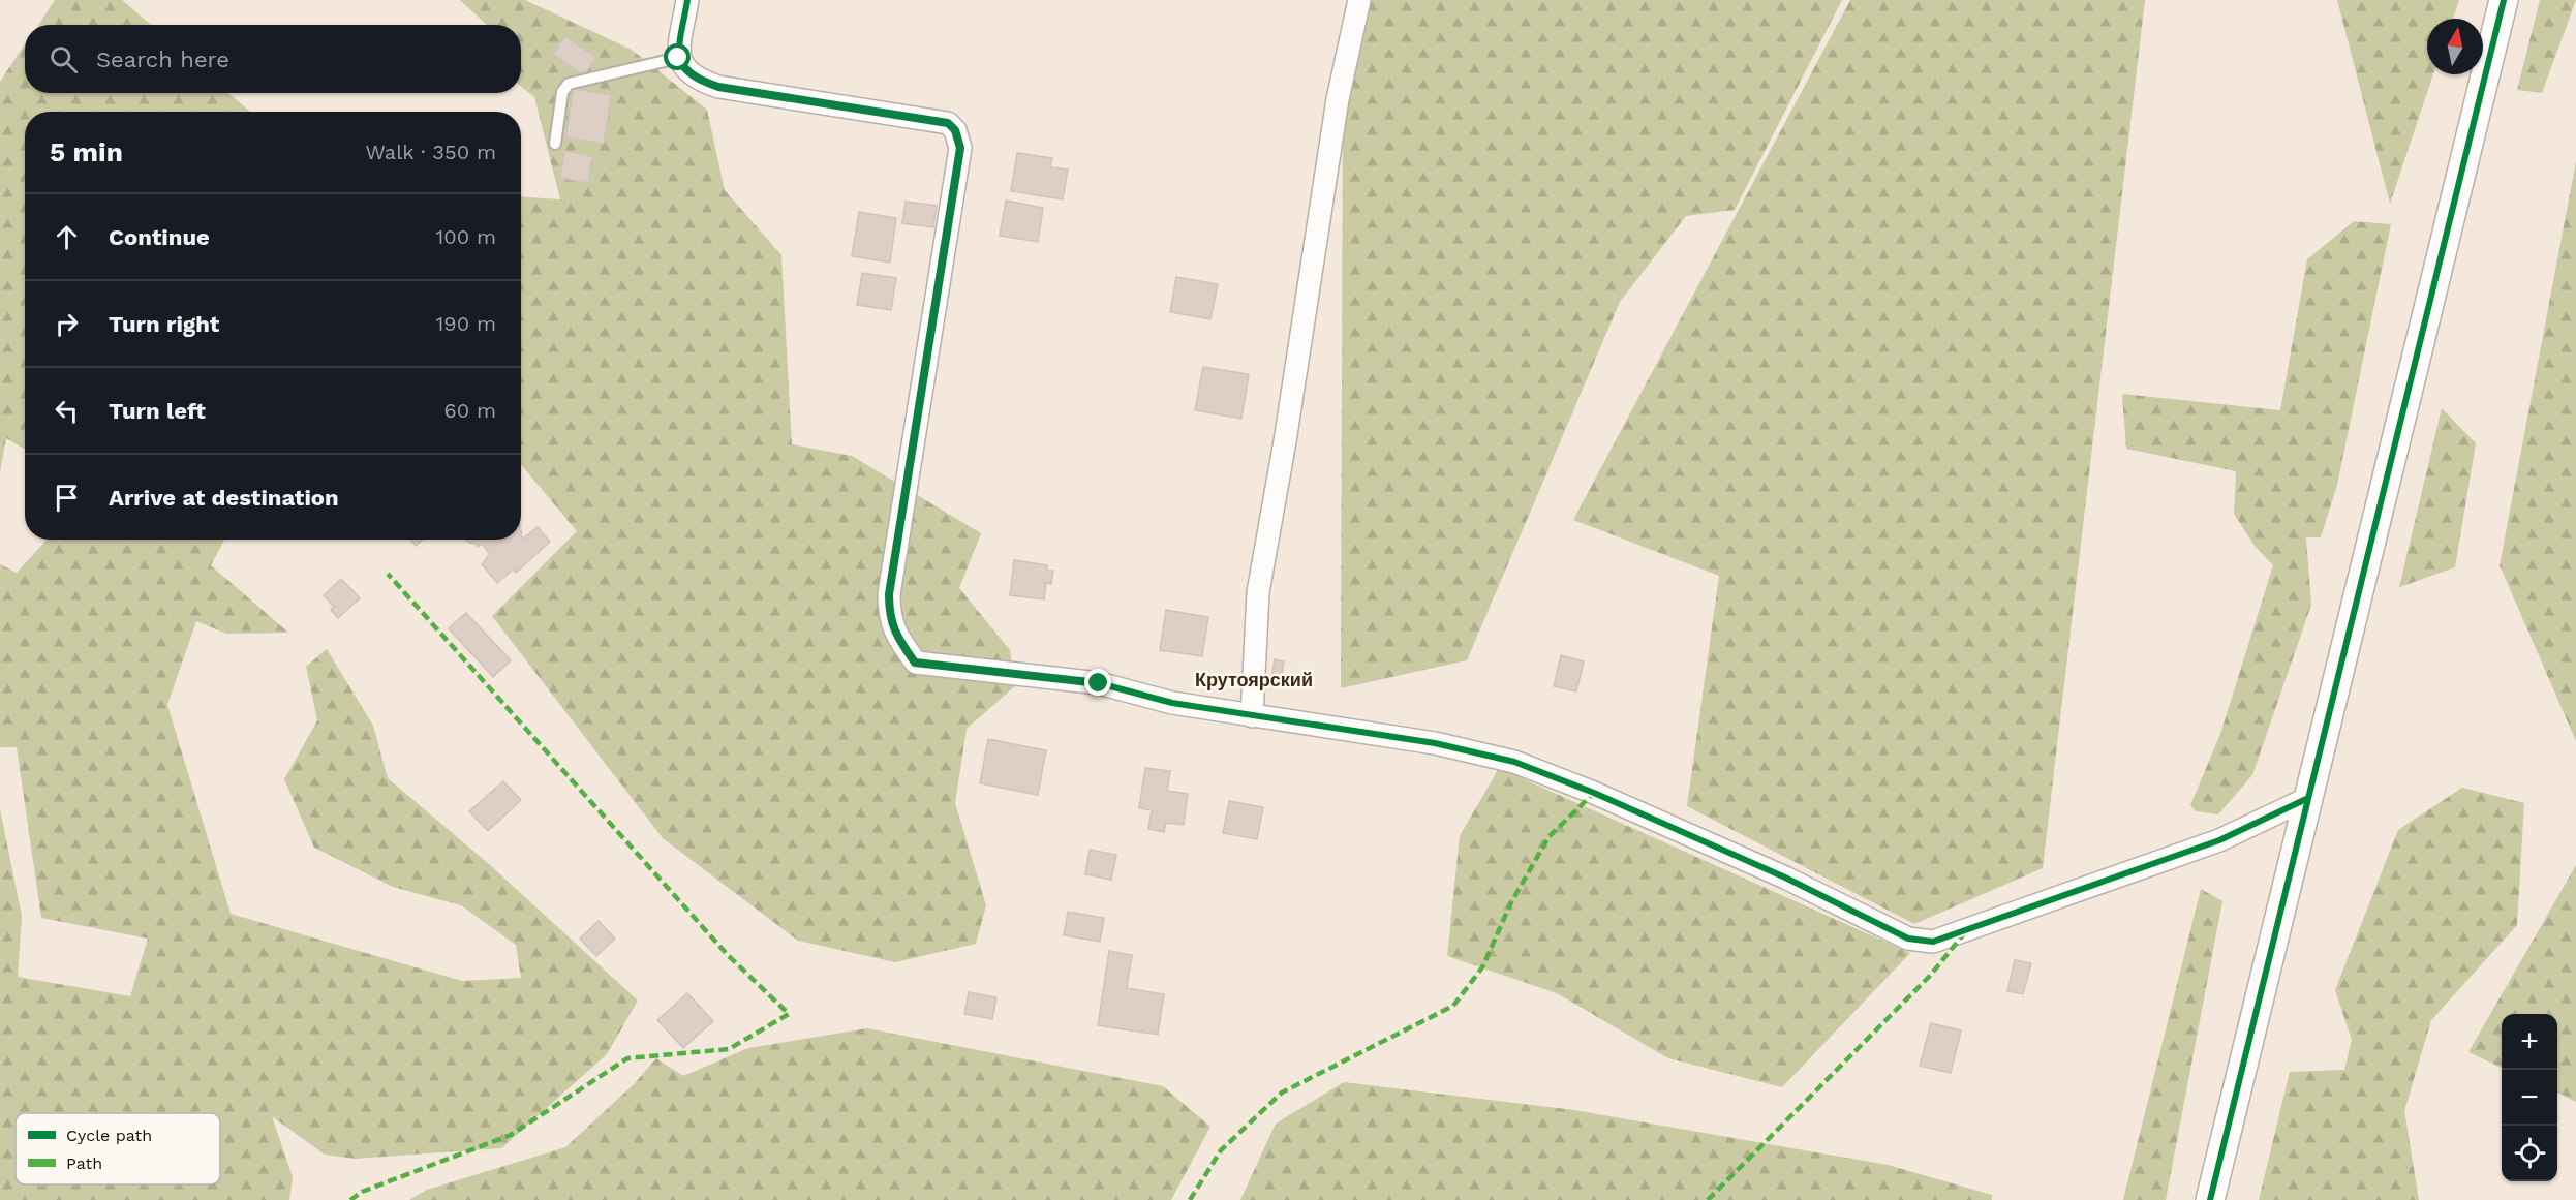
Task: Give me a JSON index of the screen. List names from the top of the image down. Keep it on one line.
{"districts":["Крутоярский"],"legend":["Cycle path","Path"],"north":"top","page":{"search":"Search here","heading":["5 min","Walk · 350 m"],"list":[["Continue","100 m"],["Turn right","190 m"],["Turn left","60 m"],"Arrive at destination"],"map_buttons":["+","−"]}}
